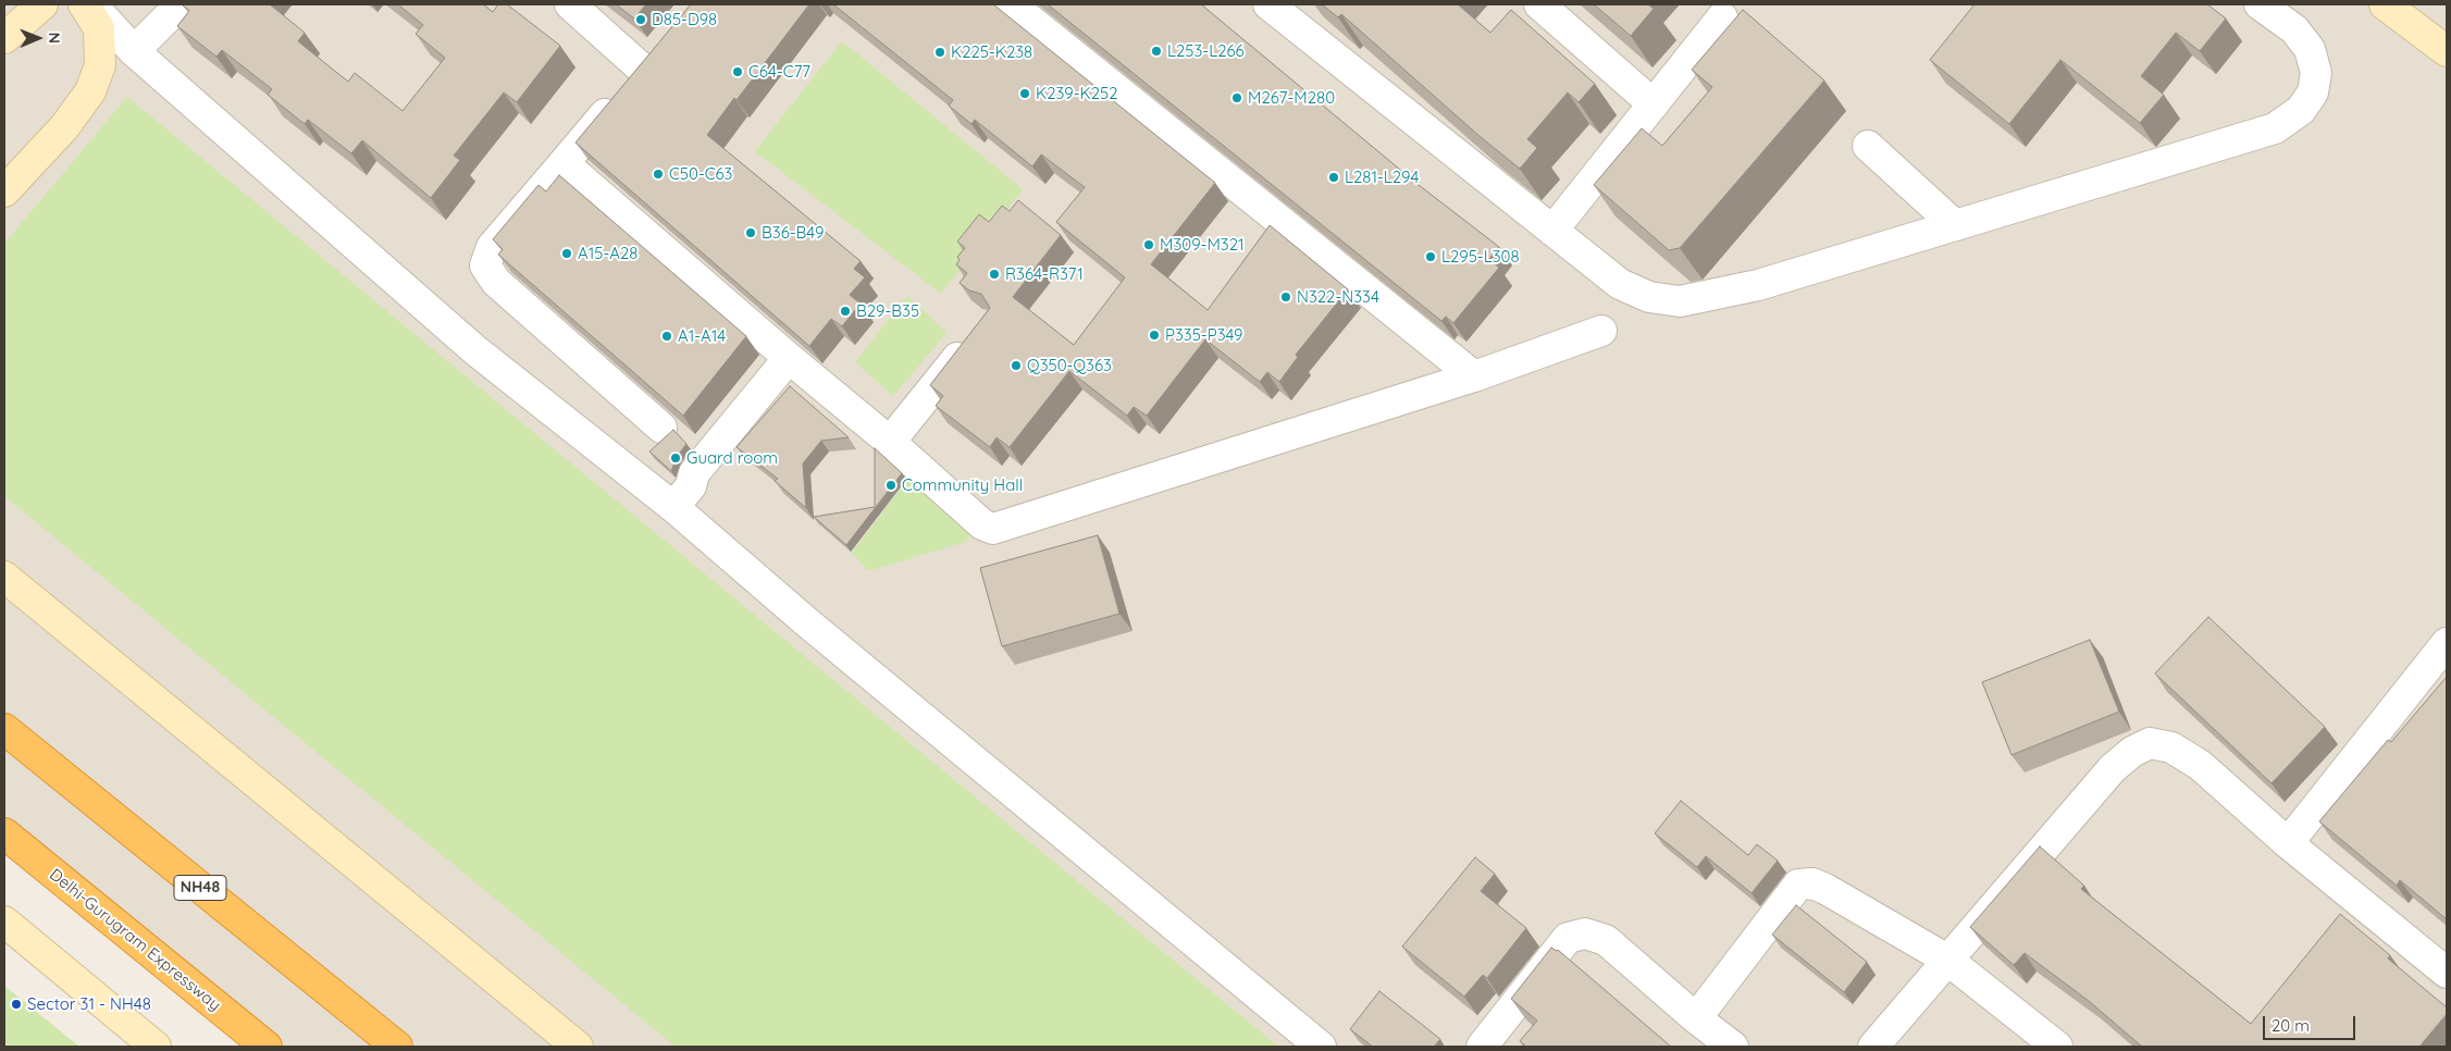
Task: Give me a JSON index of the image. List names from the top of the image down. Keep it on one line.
{"streets":{"highway":["NH48","Delhi-Gurugram Expressway"]},"places":["D85-D98","L253-L266","K225-K238","C64-C77","K239-K252","M267-M280","C50-C63","L281-L294","B36-B49","M309-M321","A15-A28","L295-L308","R364-R371","N322-N334","B29-B35","P335-P349","A1-A14","Q350-Q363","Guard room","Community Hall","Sector 31 - NH48"],"scale_bar":"20 m","north":"right"}
